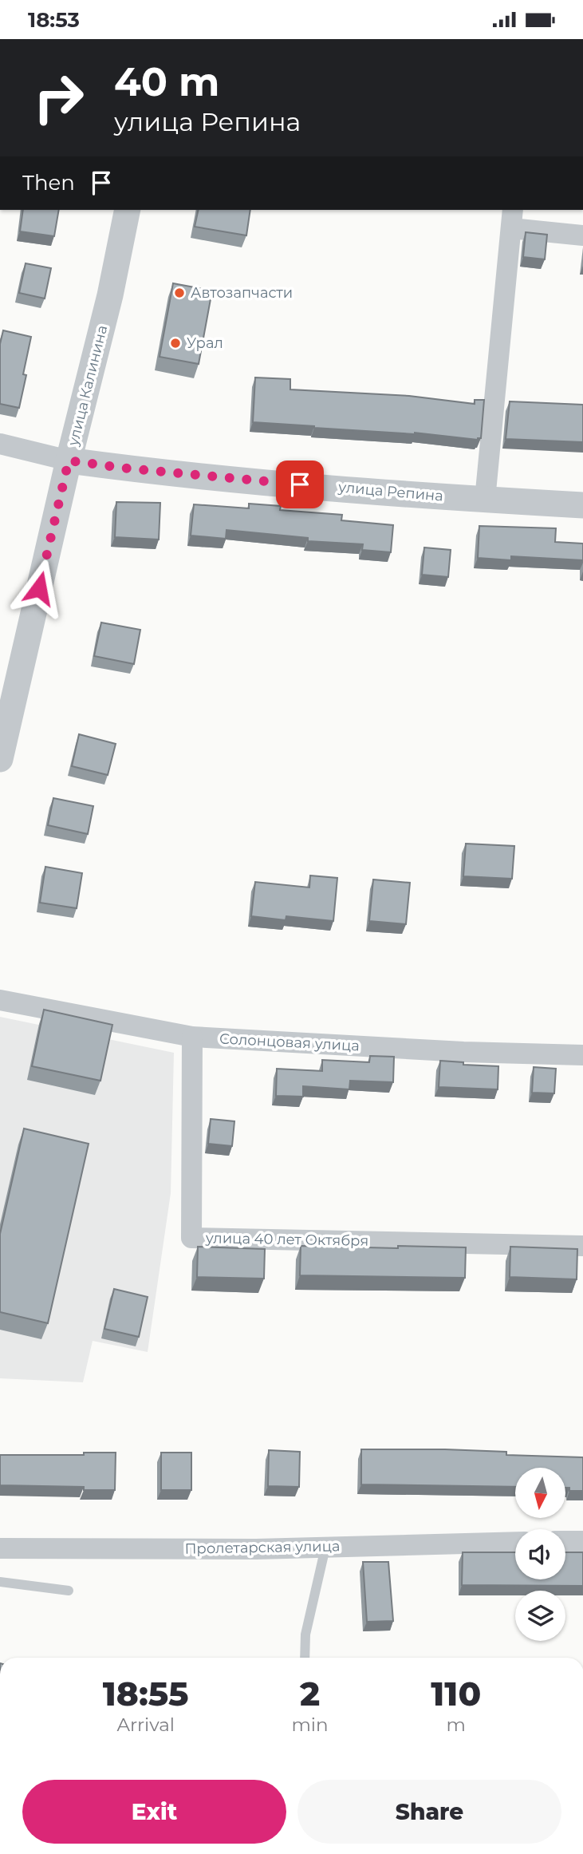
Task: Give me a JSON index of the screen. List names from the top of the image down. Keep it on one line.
{"streets":{"street":["улица Калинина","улица Репина","Солонцовая улица","улица 40 лет Октября","Пролетарская улица"]},"crossings":[["улица Калинина","улица Репина"],["Солонцовая улица","улица 40 лет Октября"]],"places":["Автозапчасти","Урал"],"north":"bottom","page":{"status":"18:53","turn":["40 m","улица Репина"],"then":"Then","eta":["18:55","Arrival","2","min","110","m"],"buttons":["Exit","Share"]}}
